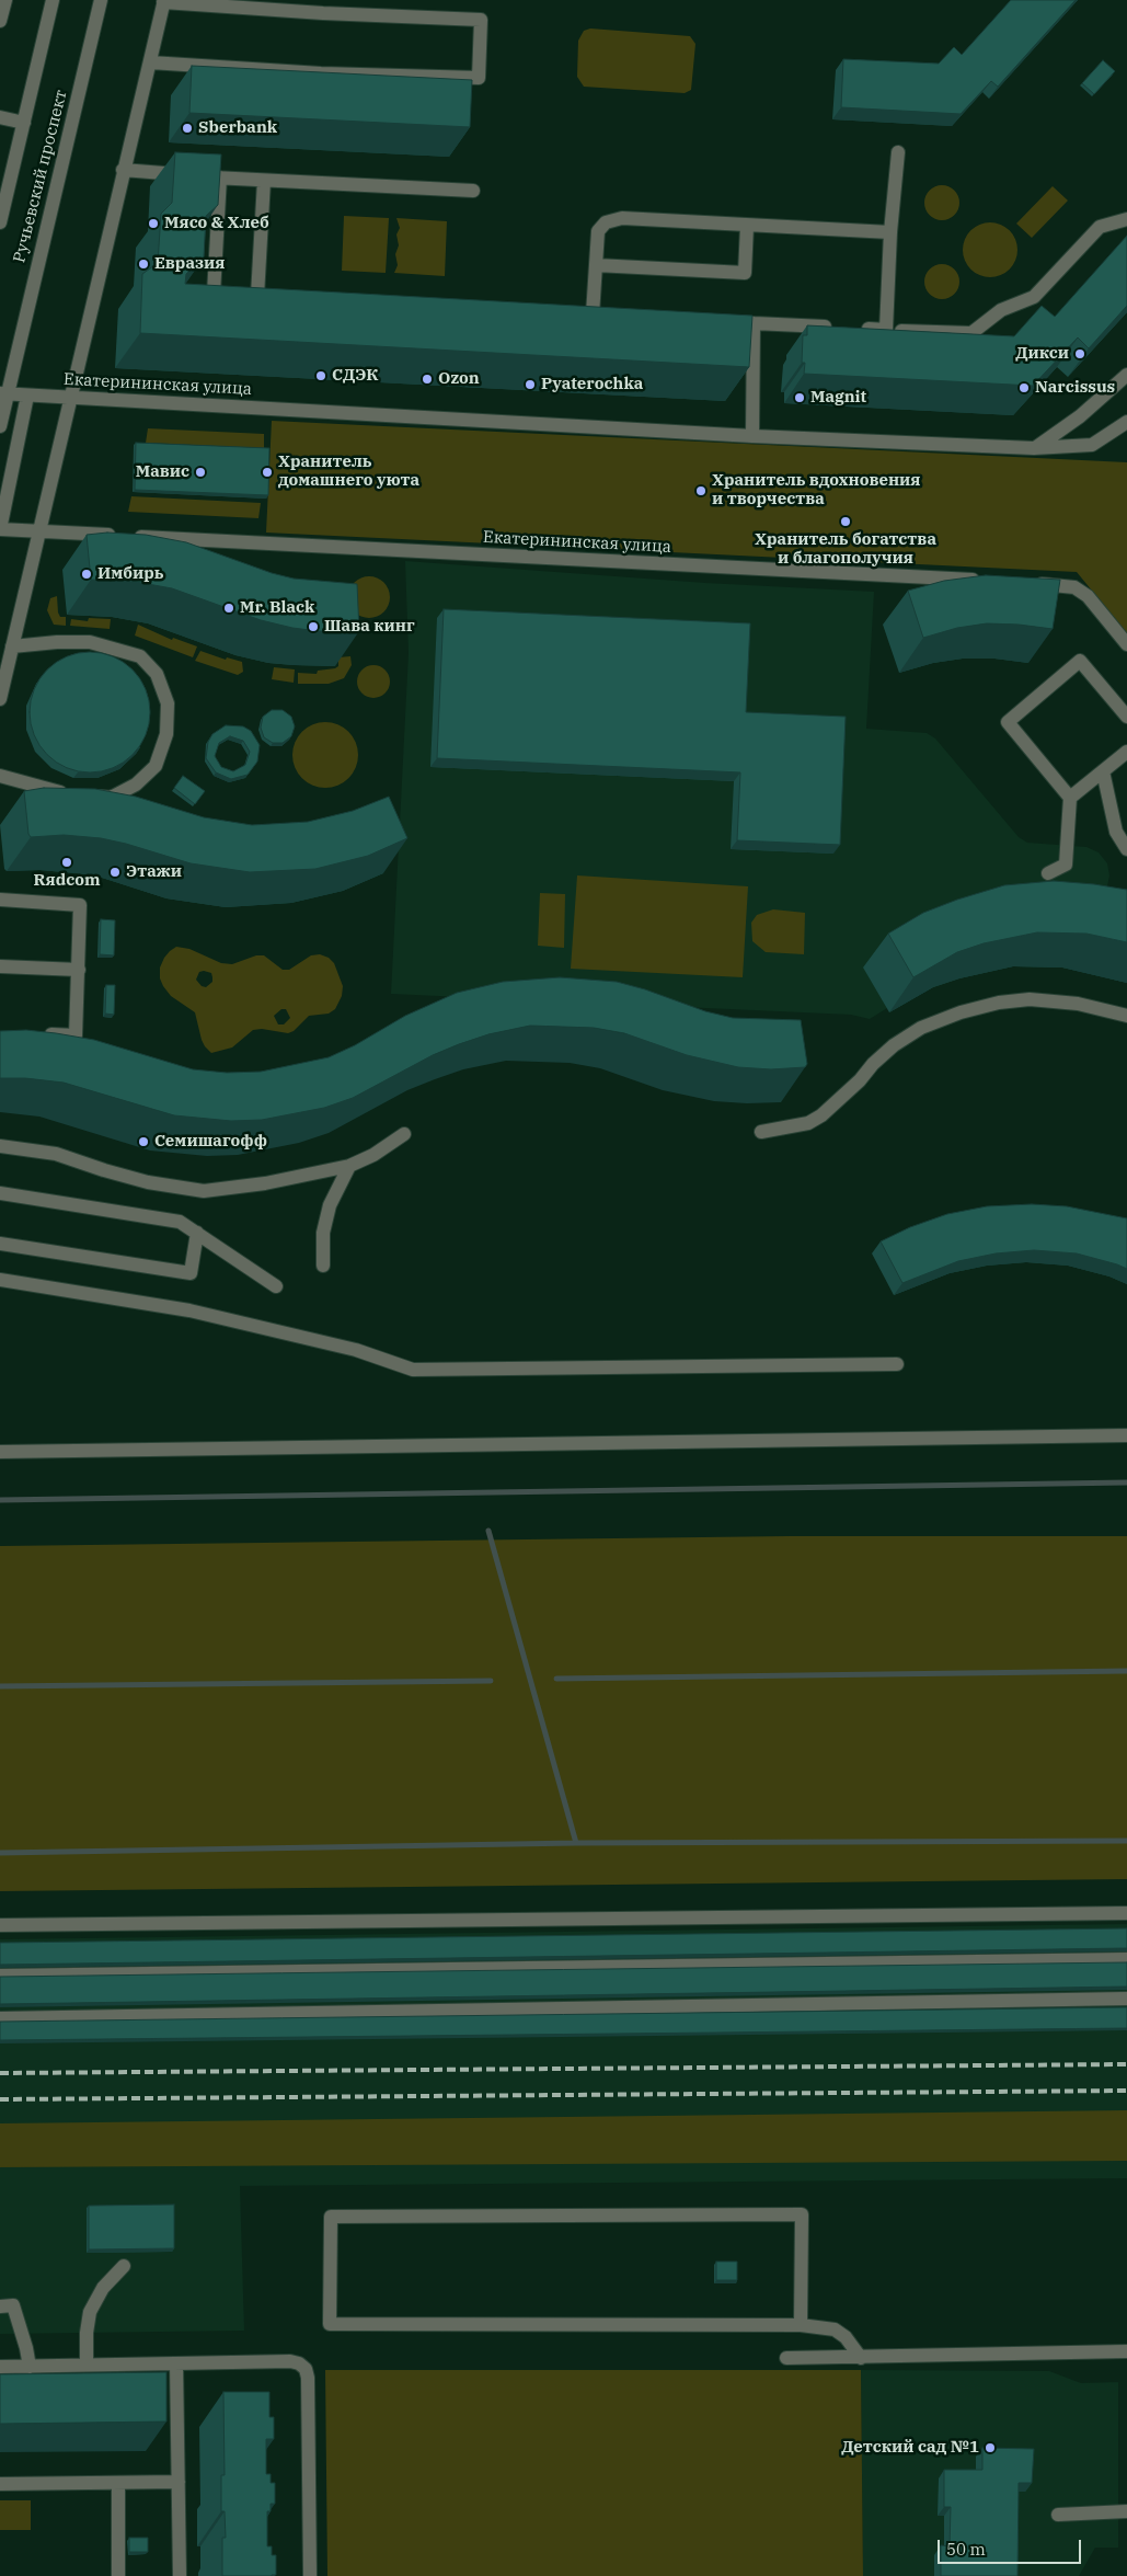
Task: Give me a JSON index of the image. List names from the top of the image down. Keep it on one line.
{"streets":{"street":["Ручьевский проспект","Екатерининская улица"]},"crossings":[["Ручьевский проспект","Екатерининская улица"]],"places":["Sberbank","Мясо & Хлеб","Евразия","Дикси","СДЭК","Ozon","Pyaterochka","Narcissus","Magnit","Мавис","Хранитель домашнего уюта","Хранитель вдохновения и творчества","Хранитель богатства и благополучия","Имбирь","Mr. Black","Шава кинг","Rяdcom","Этажи","Семишагофф","Детский сад №1"],"scale_bar":"50 m"}
